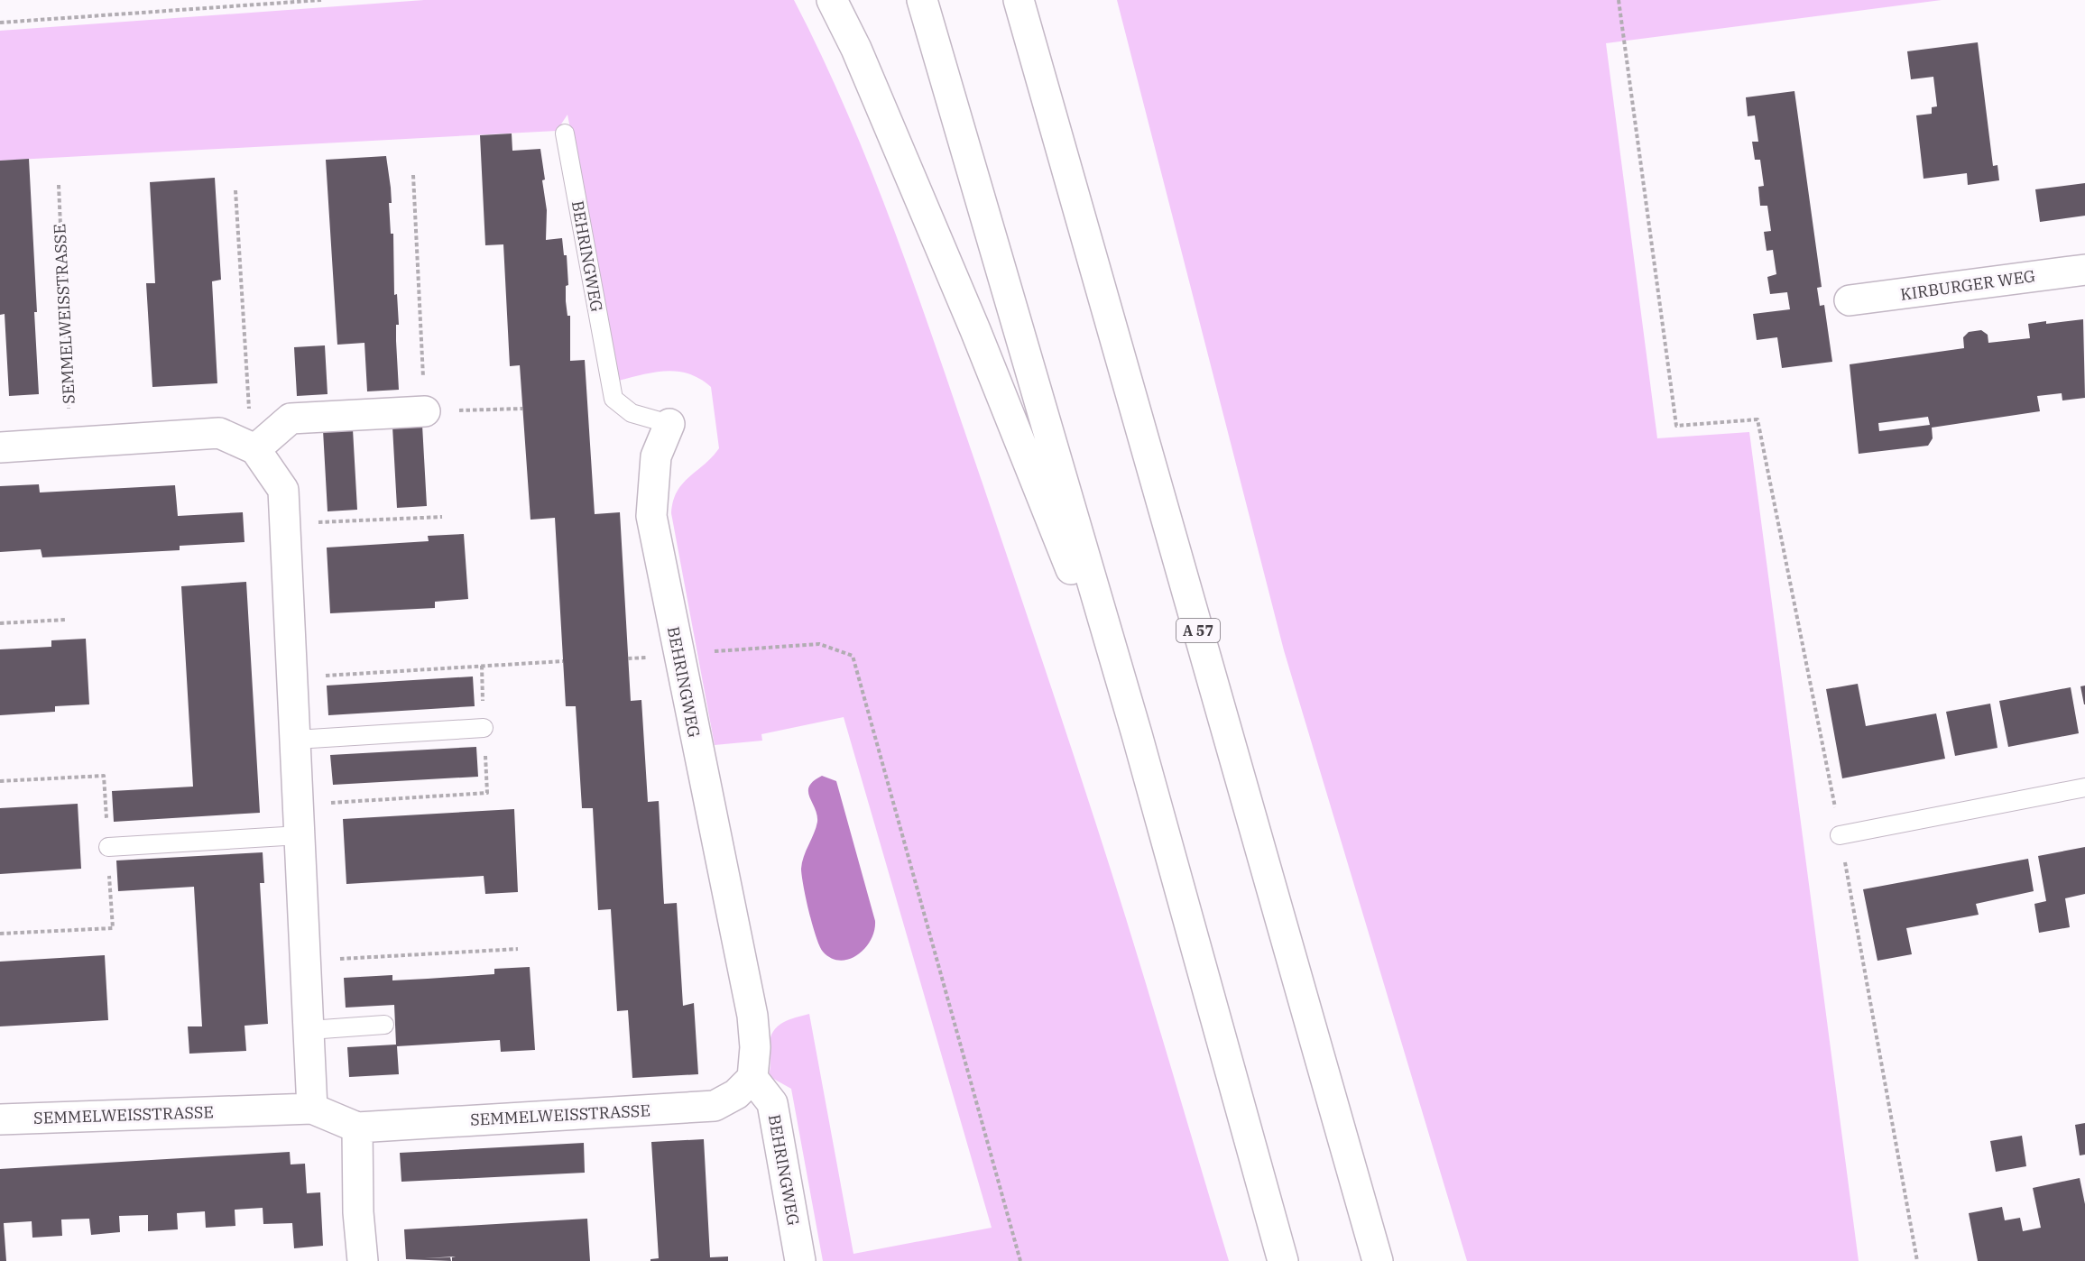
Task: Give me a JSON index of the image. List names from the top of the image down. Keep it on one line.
{"streets":{"main road":["BEHRINGWEG","KIRBURGER WEG","SEMMELWEISSTRASSE","A 57"]},"crossings":[["BEHRINGWEG","SEMMELWEISSTRASSE"]]}
